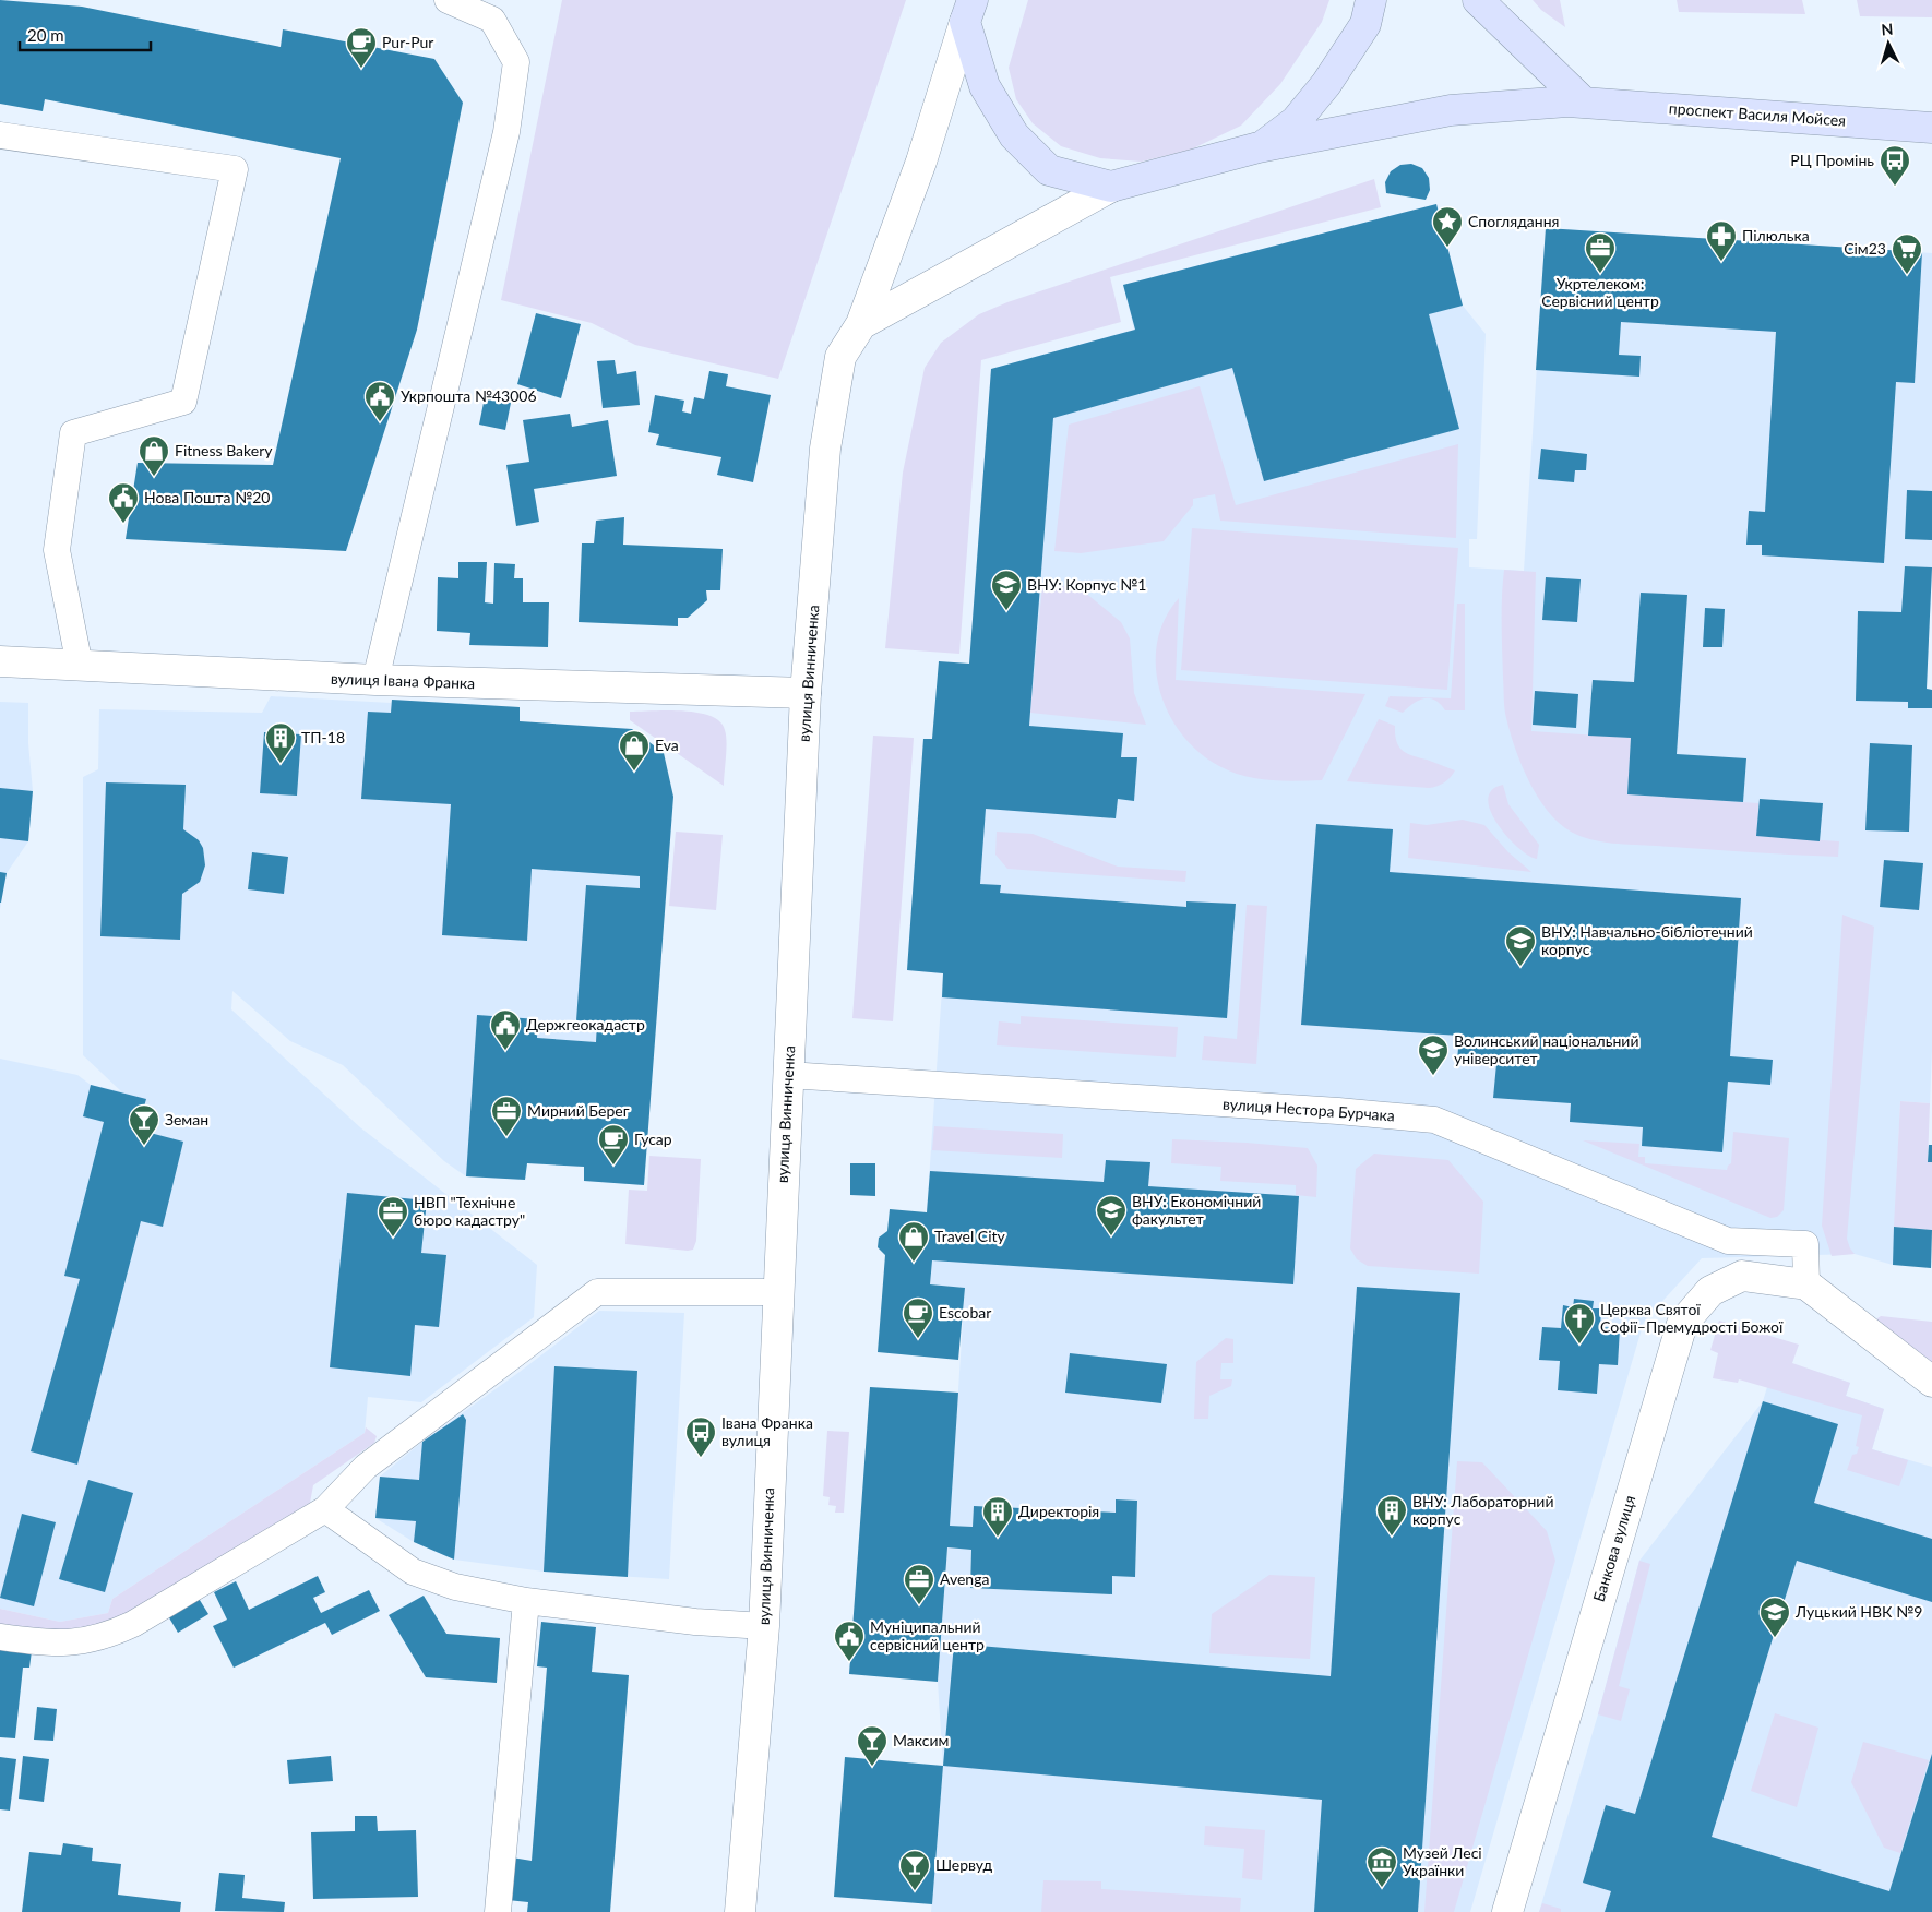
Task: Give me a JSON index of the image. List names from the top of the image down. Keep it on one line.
{"streets":{"main road":["проспект Василя Мойсея"],"street":["вулиця Винниченка","вулиця Івана Франка","Банкова вулиця"],"lane":["вулиця Нестора Бурчака"]},"crossings":[["вулиця Винниченка","вулиця Івана Франка"],["вулиця Винниченка","вулиця Нестора Бурчака"],["вулиця Нестора Бурчака","Банкова вулиця"]],"places":{"cafe":["Pur-Pur","Гусар","Escobar"],"bus stop":["РЦ Промінь","Івана Франка вулиця"],"place":["Споглядання"],"pharmacy":["Пілюлька"],"office":["Укртелеком: Сервісний центр","Мирний Берег","НВП \"Технічне бюро кадастру\"","Avenga"],"supermarket":["Сім23"],"public building":["Укрпошта №43006","Нова Пошта №20","Держгеокадастр","Муніципальний сервісний центр"],"shop":["Fitness Bakery","Eva","Travel City"],"school or university":["ВНУ: Корпус №1","ВНУ: Навчально-бібліотечний корпус","Волинський національний університет","ВНУ: Економічний факультет","Луцький НВК №9"],"building":["ТП-18","ВНУ: Лабораторний корпус","Директорія"],"bar":["Земан","Максим","Шервуд"],"church":["Церква Святої Софії–Премудрості Божої"],"museum":["Музей Лесі Українки"]},"scale_bar":"20 m","north":"top"}
